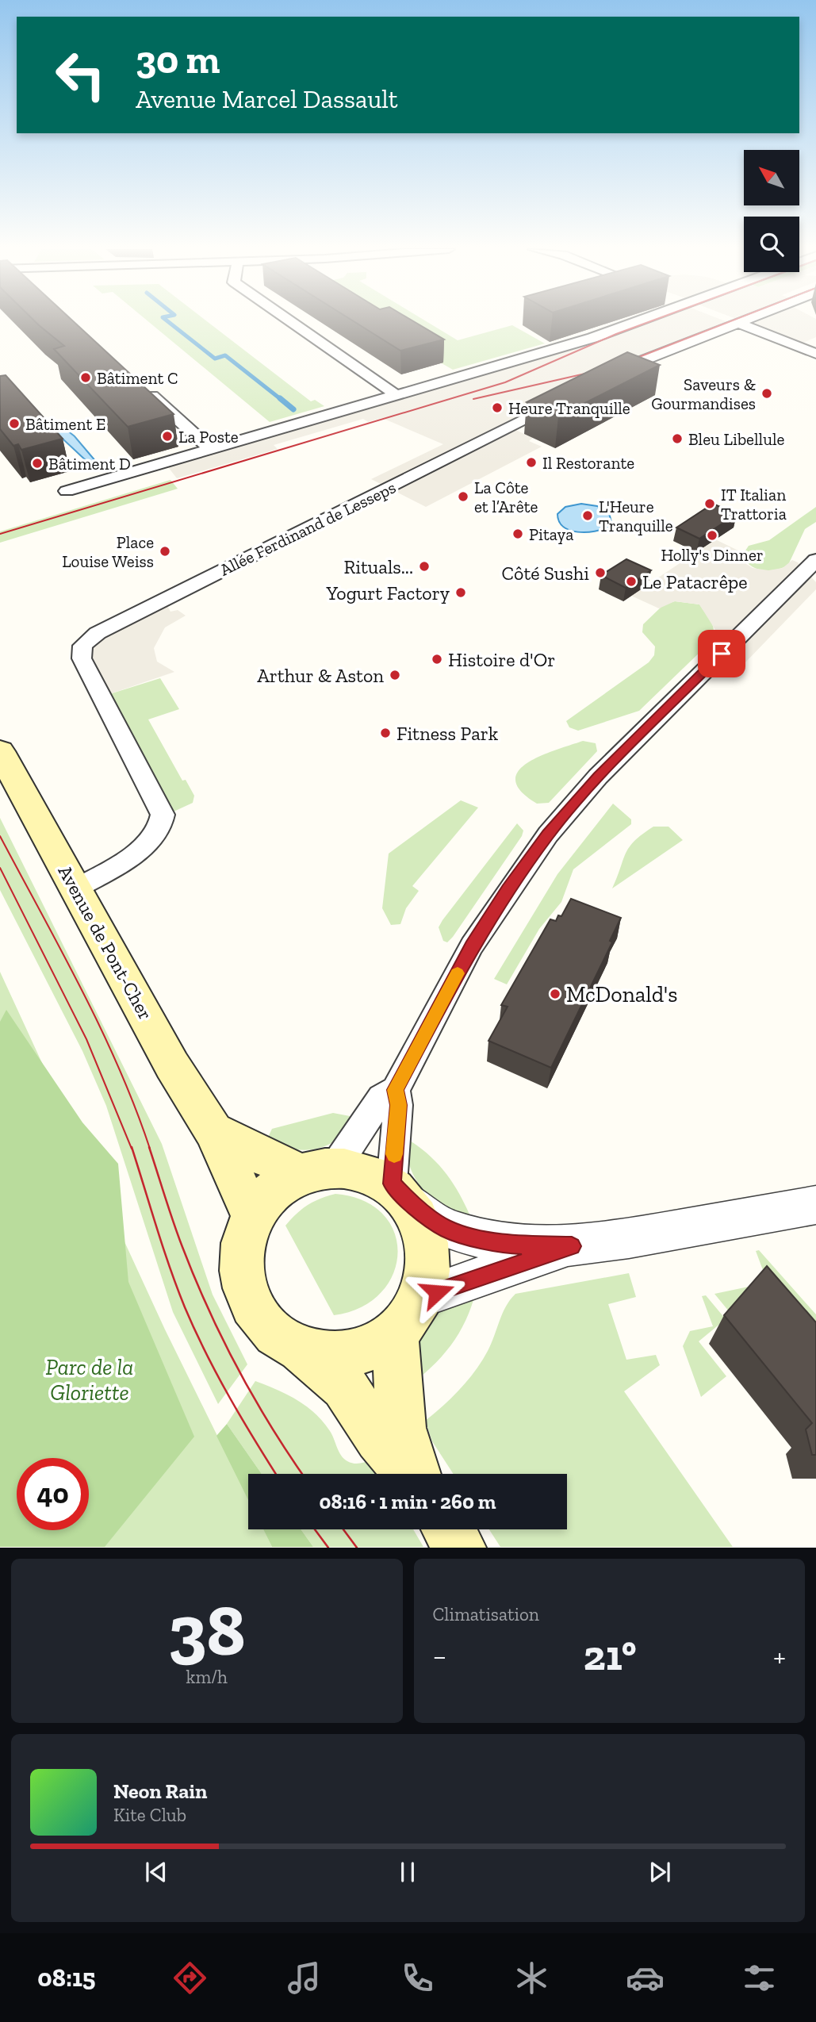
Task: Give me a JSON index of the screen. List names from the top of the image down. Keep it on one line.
{"streets":{"main road":["Avenue de Pont-Cher"],"street":["Allée Ferdinand de Lesseps"]},"crossings":[["Allée Ferdinand de Lesseps","Avenue de Pont-Cher"]],"parks":["Parc de la Gloriette"],"places":["Bâtiment C","Saveurs & Gourmandises","Heure Tranquille","Bâtiment E","La Poste","Bleu Libellule","Il Restorante","Bâtiment D","La Côte et l’Arête","IT Italian Trattoria","L'Heure Tranquille","Pitaya","Holly's Dinner","Place Louise Weiss","Rituals...","Côté Sushi","Le Patacrêpe","Yogurt Factory","Histoire d'Or","Arthur & Aston","Fitness Park","McDonald's"],"north":"top left","page":{"turn":["30 m","Avenue Marcel Dassault"],"limit":"40","trip":"08:16 · 1 min · 260 m","tile":[["38","km/h"],"Climatisation"],"heat":["−","21°","+"],"song":["Neon Rain","Kite Club"],"tabs":"08:15"}}
